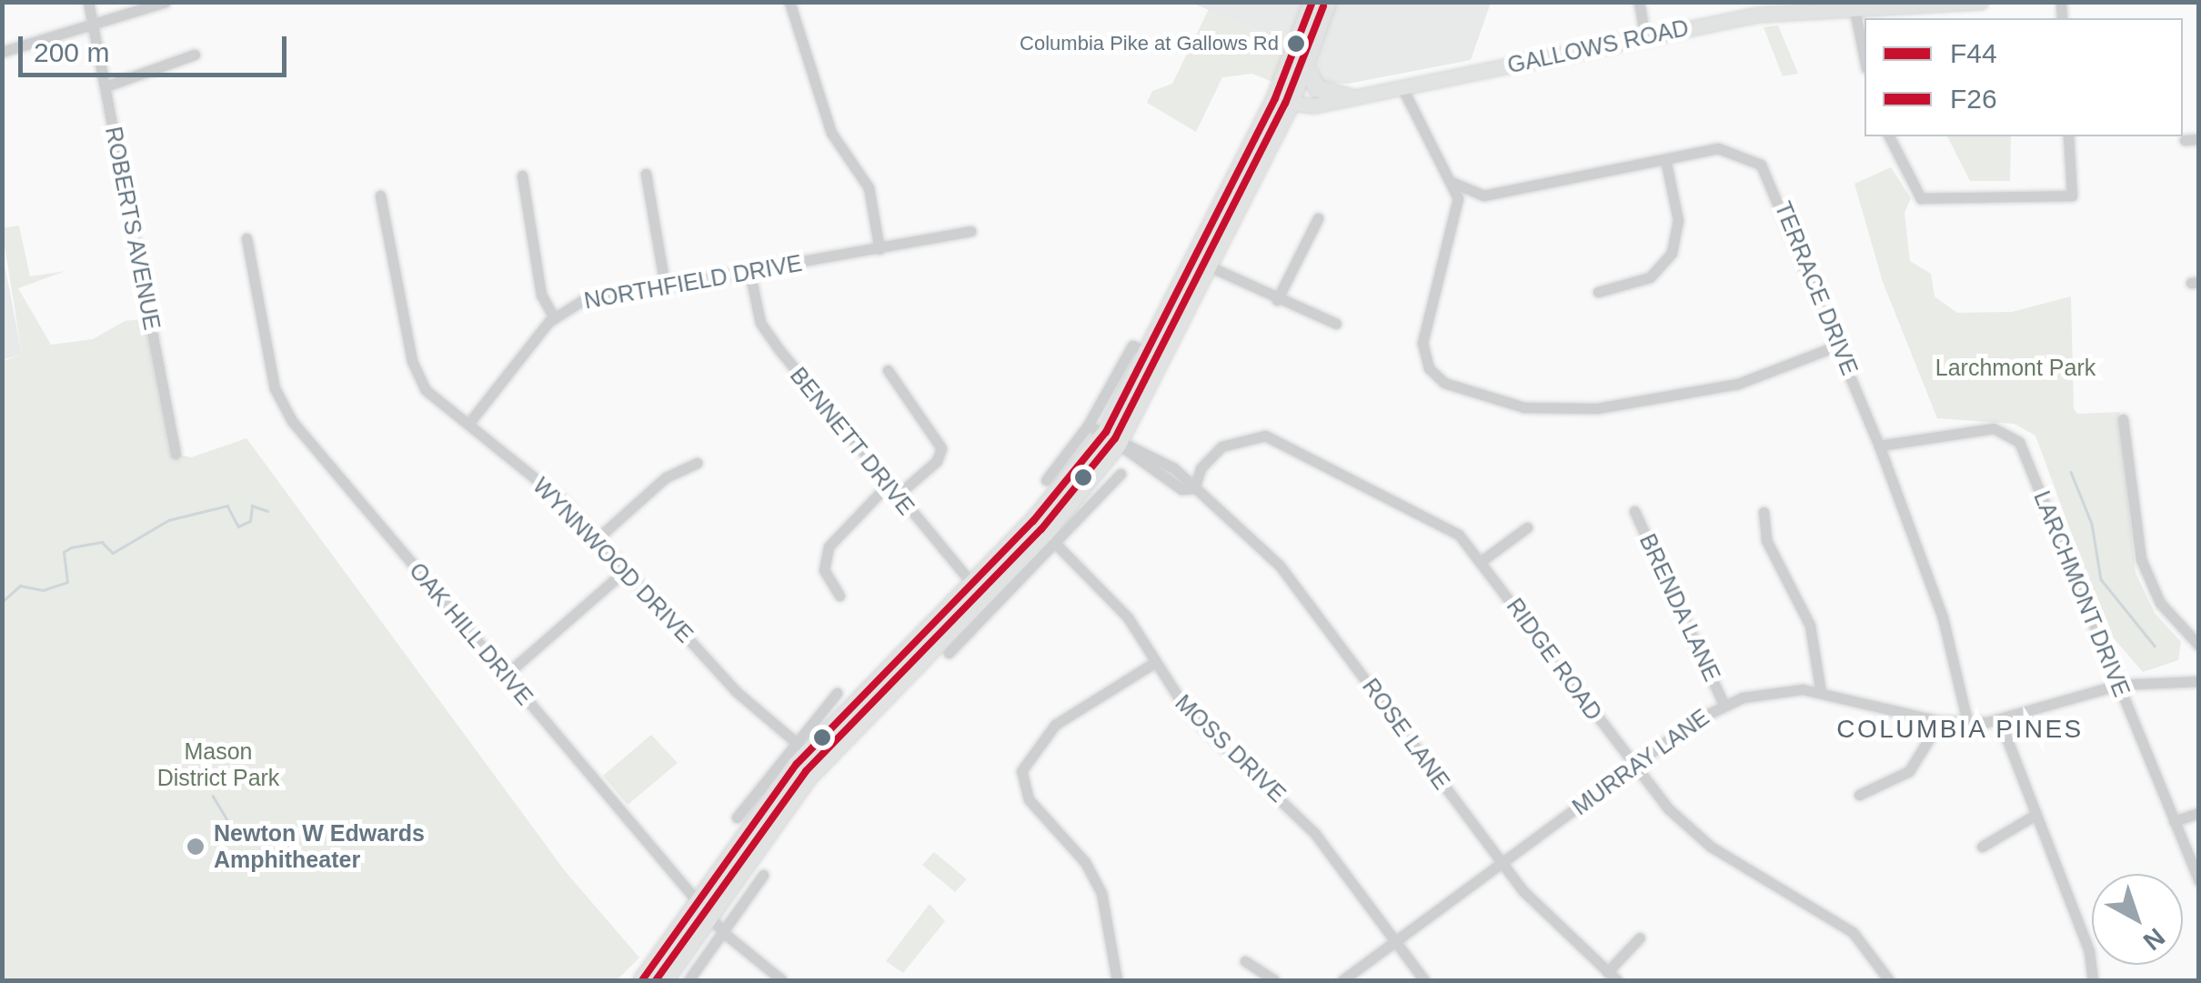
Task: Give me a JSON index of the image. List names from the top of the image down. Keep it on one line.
{"streets":{"main road":["GALLOWS ROAD"],"street":["ROBERTS AVENUE","NORTHFIELD DRIVE","TERRACE DRIVE","BENNETT DRIVE","WYNNWOOD DRIVE","LARCHMONT DRIVE","BRENDA LANE","OAK HILL DRIVE","RIDGE ROAD","ROSE LANE","MOSS DRIVE","MURRAY LANE"]},"crossings":[["NORTHFIELD DRIVE","BENNETT DRIVE"],["NORTHFIELD DRIVE","WYNNWOOD DRIVE"],["TERRACE DRIVE","LARCHMONT DRIVE"],["TERRACE DRIVE","MURRAY LANE"],["LARCHMONT DRIVE","MURRAY LANE"],["BRENDA LANE","MURRAY LANE"],["RIDGE ROAD","ROSE LANE"],["RIDGE ROAD","MURRAY LANE"],["ROSE LANE","MURRAY LANE"],["MOSS DRIVE","MURRAY LANE"]],"districts":["COLUMBIA PINES"],"parks":["Larchmont Park","Mason District Park"],"places":["Columbia Pike at Gallows Rd","Newton W Edwards Amphitheater"],"lines":["transit line F44","transit line F26"],"legend":["F44","F26"],"scale_bar":"200 m","north":"bottom right"}
